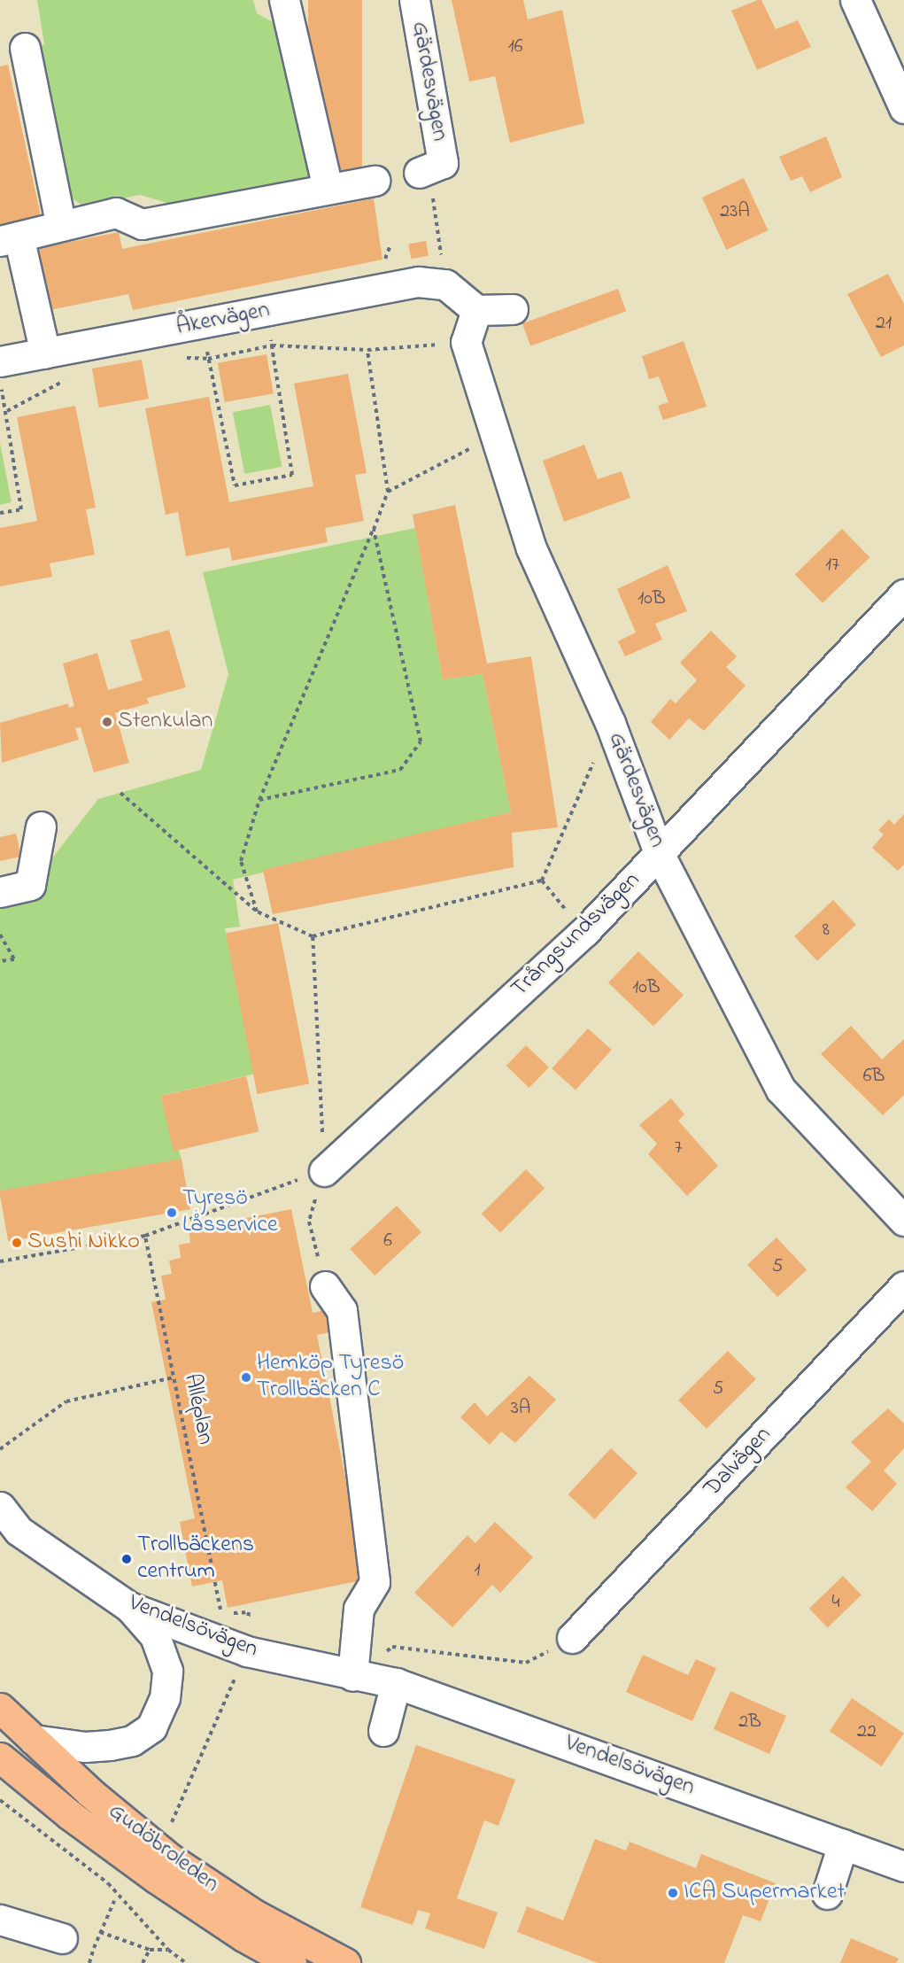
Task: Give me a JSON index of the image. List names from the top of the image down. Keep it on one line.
{"streets":{"main road":["Gudöbroleden"],"street":["Gärdesvägen","Åkervägen","Trångsundsvägen","Dalvägen","Vendelsövägen"],"path":["Alléplan"]},"crossings":[["Gärdesvägen","Trångsundsvägen"]],"places":["Stenkulan","Tyresö Låsservice","Sushi Nikko","Hemköp Tyresö Trollbäcken C","Trollbäckens centrum","ICA Supermarket"],"house_numbers":["16","23A","21","17","10B","8","10B","6B","7","6","5","5","3A","1","4","2B","22"]}
